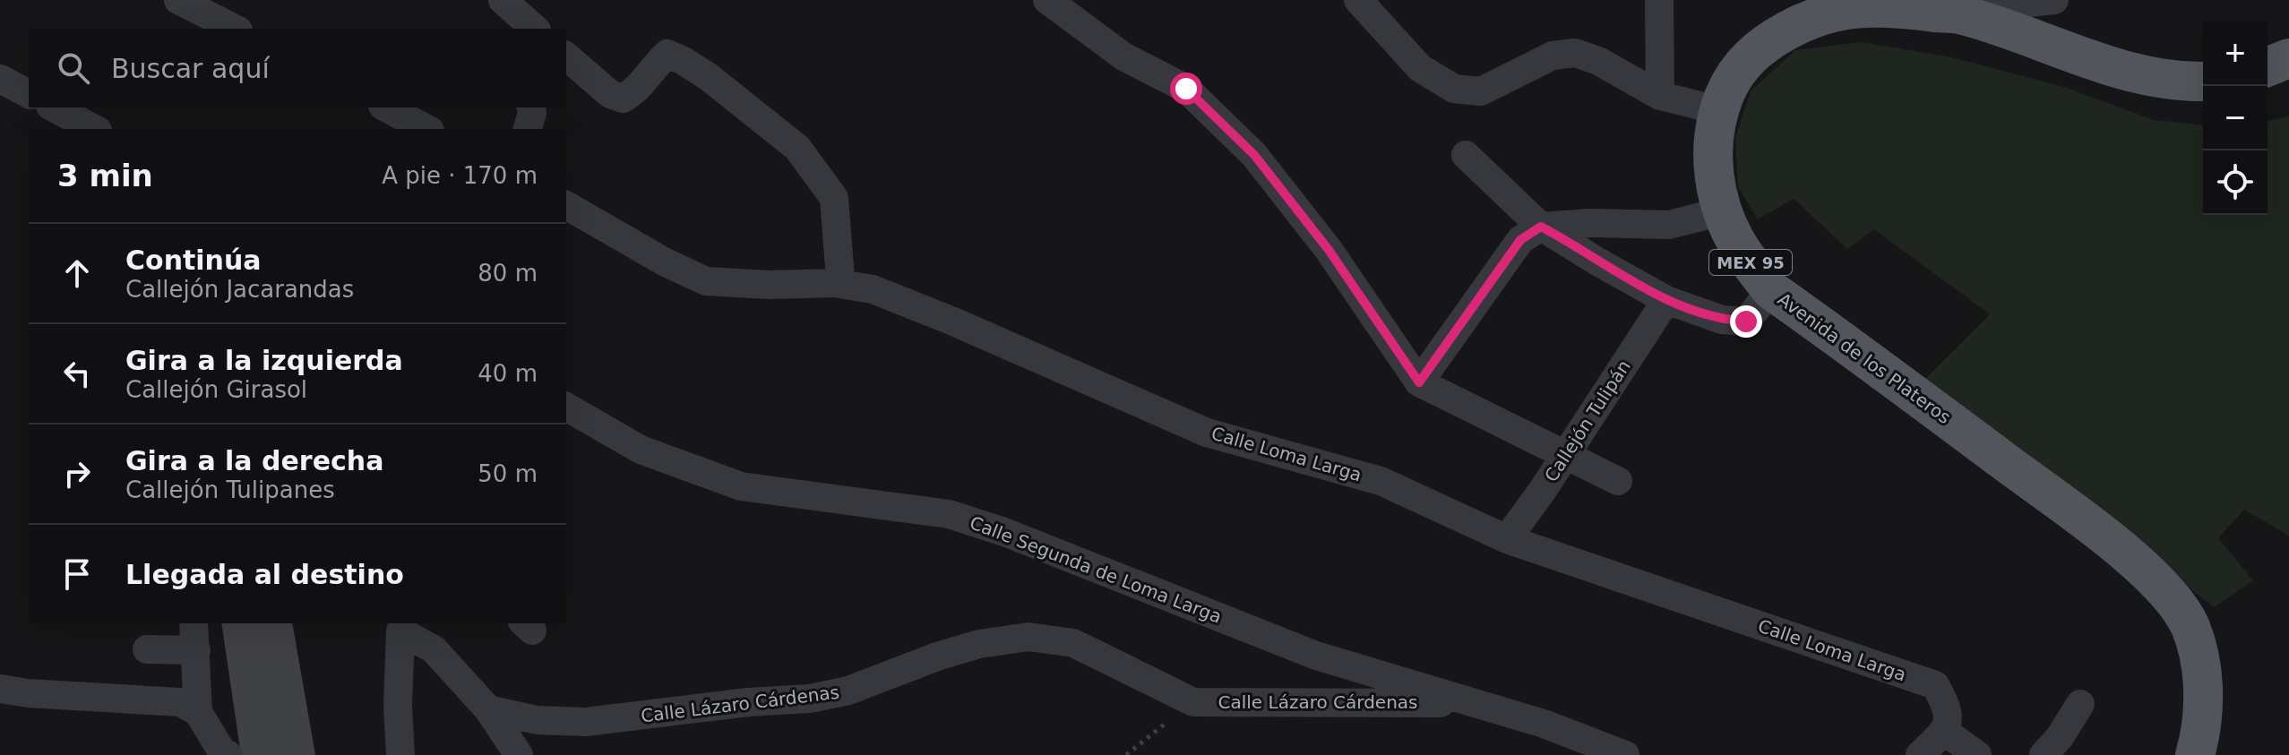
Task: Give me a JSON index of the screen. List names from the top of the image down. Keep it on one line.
{"streets":{"main road":["MEX 95","Avenida de los Plateros"],"street":["Callejón Tulipán","Calle Loma Larga","Calle Segunda de Loma Larga","Calle Lázaro Cárdenas"]},"crossings":[["Callejón Tulipán","Calle Loma Larga"],["Calle Segunda de Loma Larga","Calle Lázaro Cárdenas"]],"page":{"map_buttons":["+","−"],"search":"Buscar aquí","heading":["3 min","A pie · 170 m"],"list":[["Continúa","Callejón Jacarandas","80 m"],["Gira a la izquierda","Callejón Girasol","40 m"],["Gira a la derecha","Callejón Tulipanes","50 m"],"Llegada al destino"]}}
